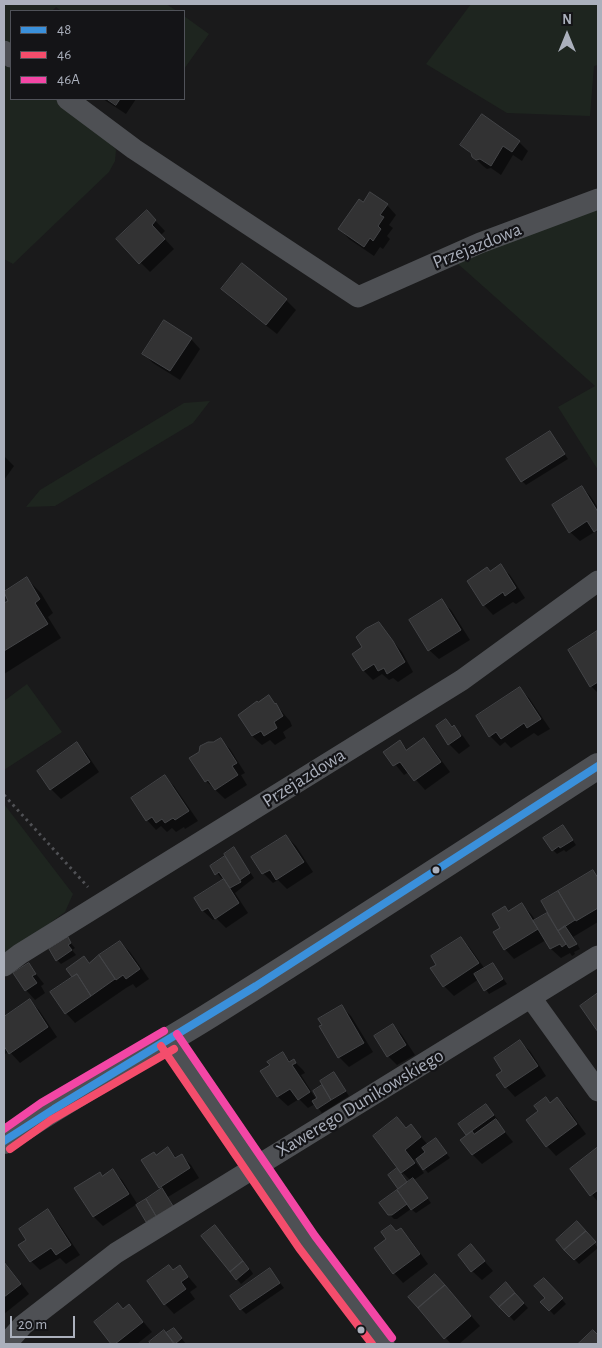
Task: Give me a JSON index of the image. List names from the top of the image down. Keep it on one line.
{"streets":{"street":["Przejazdowa","Xawerego Dunikowskiego"]},"lines":["transit line 48","transit line 46A","transit line 46"],"legend":["48","46","46A"],"scale_bar":"20 m","north":"top"}
